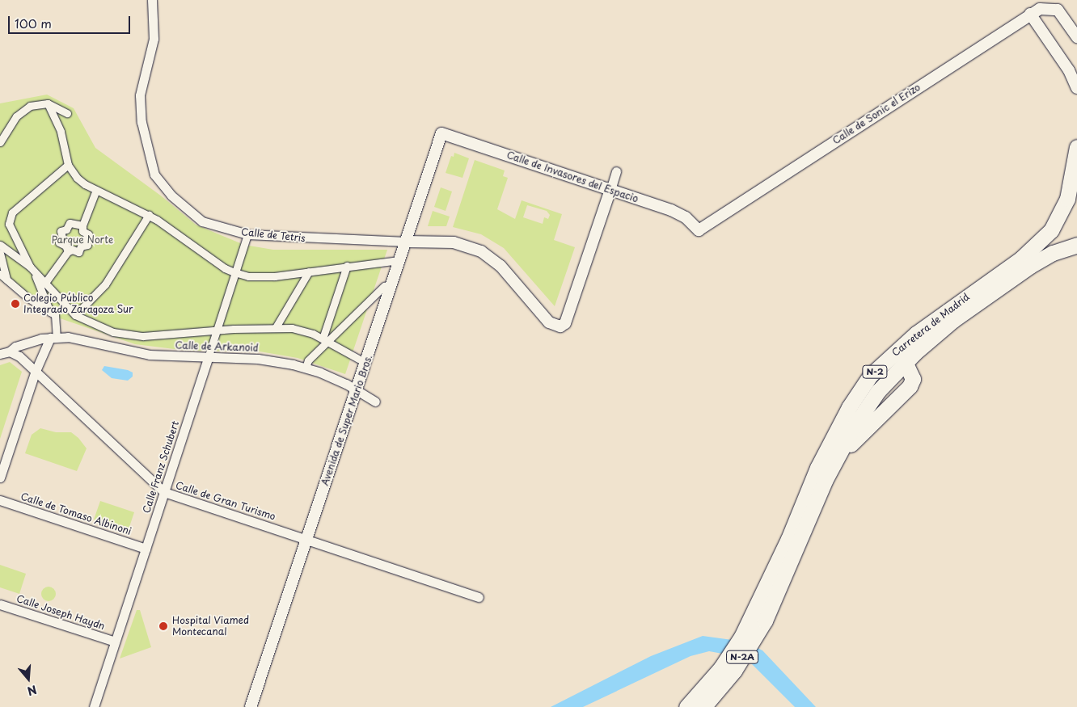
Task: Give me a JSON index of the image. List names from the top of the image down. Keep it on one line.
{"streets":{"highway":["Carretera de Madrid","N-2"],"street":["Calle de Sonic el Erizo","Calle de Invasores del Espacio","Calle de Tetris","Calle de Arkanoid","Avenida de Super Mario Bros.","Calle Franz Schubert","Calle de Gran Turismo","Calle de Tomaso Albinoni","Calle Joseph Haydn"]},"crossings":[["Calle de Sonic el Erizo","Calle de Invasores del Espacio"],["Calle de Invasores del Espacio","Calle de Tetris"],["Calle de Invasores del Espacio","Avenida de Super Mario Bros."],["Calle de Tetris","Avenida de Super Mario Bros."],["Calle de Tetris","Calle Franz Schubert"],["Carretera de Madrid","N-2"],["Calle de Arkanoid","Avenida de Super Mario Bros."],["Calle de Arkanoid","Calle Franz Schubert"],["Calle de Arkanoid","Calle de Gran Turismo"],["Avenida de Super Mario Bros.","Calle de Gran Turismo"],["Calle Franz Schubert","Calle de Gran Turismo"],["Calle Franz Schubert","Calle de Tomaso Albinoni"],["Calle Franz Schubert","Calle Joseph Haydn"]],"parks":["Parque Norte"],"places":["Colegio Público Integrado Zaragoza Sur","Hospital Viamed Montecanal"],"scale_bar":"100 m","north":"bottom"}
